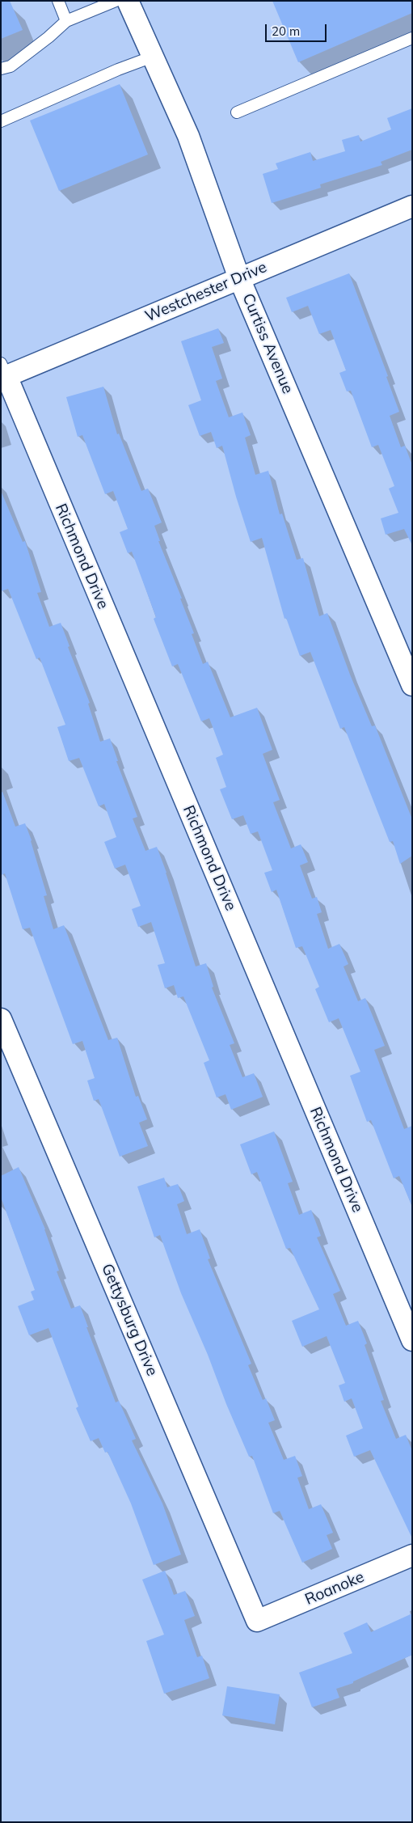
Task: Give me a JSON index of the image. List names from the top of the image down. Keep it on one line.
{"streets":{"street":["Westchester Drive","Curtiss Avenue","Richmond Drive","Gettysburg Drive","Roanoke"]},"crossings":[["Westchester Drive","Curtiss Avenue"],["Westchester Drive","Richmond Drive"],["Gettysburg Drive","Roanoke"]],"scale_bar":"20 m"}
